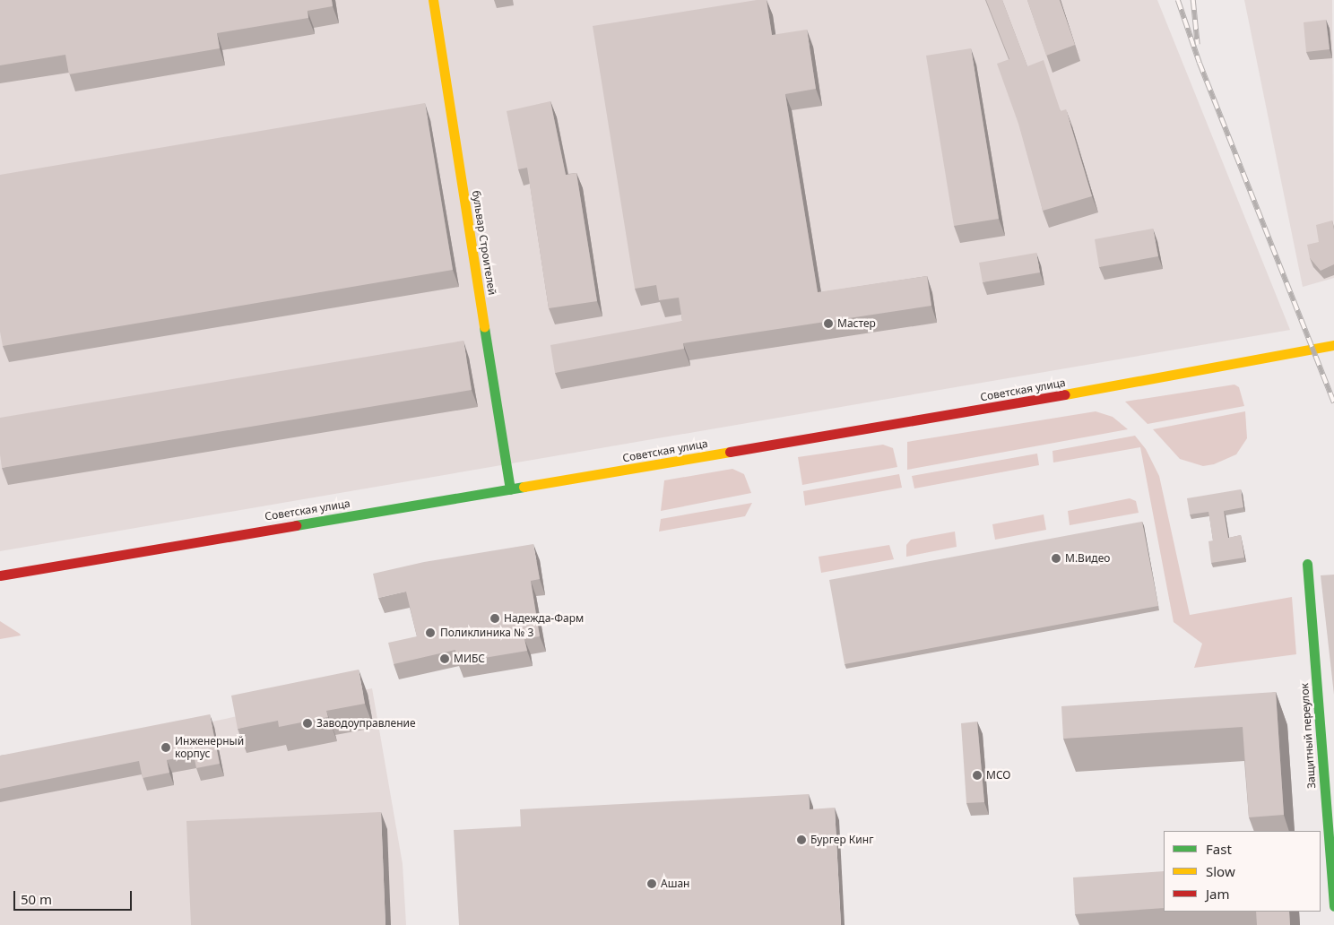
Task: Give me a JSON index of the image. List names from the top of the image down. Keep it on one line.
{"streets":{"main road":["бульвар Строителей","Советская улица","Защитный переулок"]},"crossings":[["бульвар Строителей","Советская улица"]],"places":["Мастер","М.Видео","Надежда-Фарм","Поликлиника № 3","МИБС","Заводоуправление","Инженерный корпус","МСО","Бургер Кинг","Ашан"],"legend":["Fast","Slow","Jam"],"scale_bar":"50 m"}
